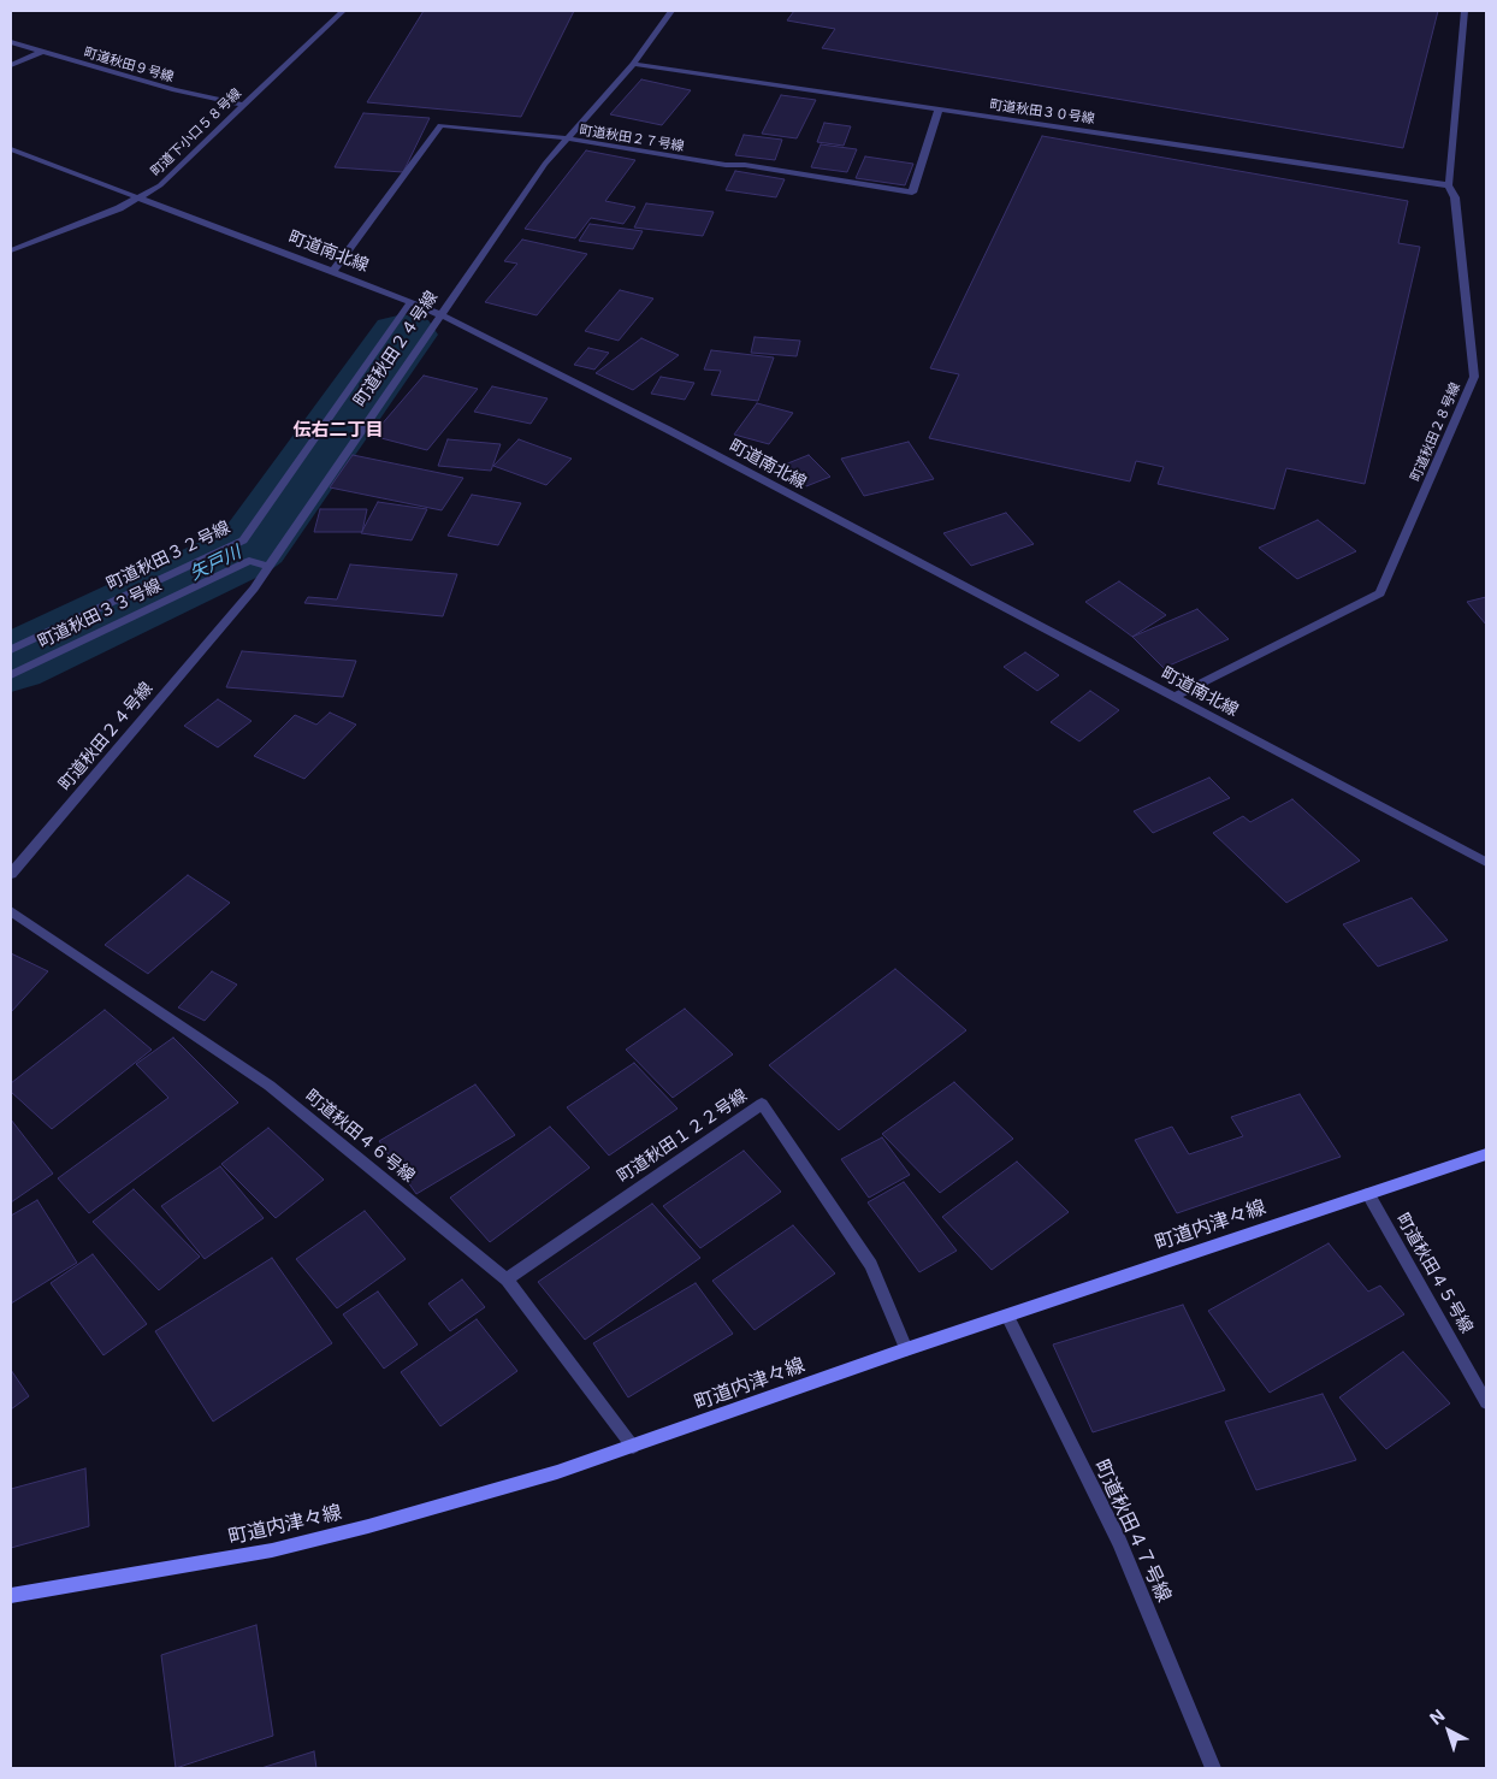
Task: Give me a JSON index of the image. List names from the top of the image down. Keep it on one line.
{"streets":{"street":["町道秋田９号線","町道秋田３０号線","町道下小口５８号線","町道秋田２７号線","町道南北線","町道秋田２４号線","町道秋田２８号線","町道秋田３２号線","町道秋田３３号線","町道秋田４６号線","町道秋田１２２号線","町道内津々線","町道秋田４５号線","町道秋田４７号線"]},"crossings":[["町道秋田９号線","町道下小口５８号線"],["町道秋田３０号線","町道秋田２７号線"],["町道秋田３０号線","町道秋田２４号線"],["町道秋田３０号線","町道秋田２８号線"],["町道下小口５８号線","町道南北線"],["町道秋田２７号線","町道南北線"],["町道秋田２７号線","町道秋田２４号線"],["町道南北線","町道秋田２４号線"],["町道南北線","町道秋田２８号線"],["町道南北線","町道秋田３２号線"],["町道秋田２４号線","町道秋田３３号線"],["町道秋田４６号線","町道秋田１２２号線"],["町道秋田４６号線","町道内津々線"],["町道秋田１２２号線","町道内津々線"],["町道内津々線","町道秋田４５号線"],["町道内津々線","町道秋田４７号線"]],"districts":["伝右二丁目"],"water":["矢戸川"],"north":"top left"}
